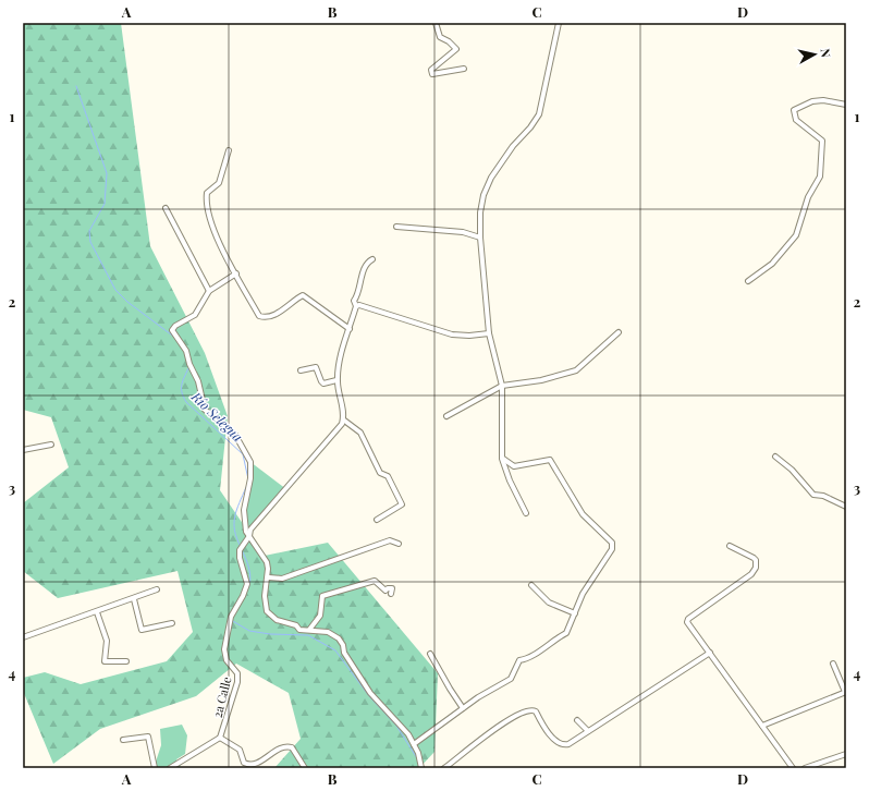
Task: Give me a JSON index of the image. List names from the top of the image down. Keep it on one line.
{"streets":{"street":["2a Calle"]},"water":["Río Selegua"],"north":"right","grid":{"columns":["A","B","C","D"],"rows":["1","2","3","4"]}}
